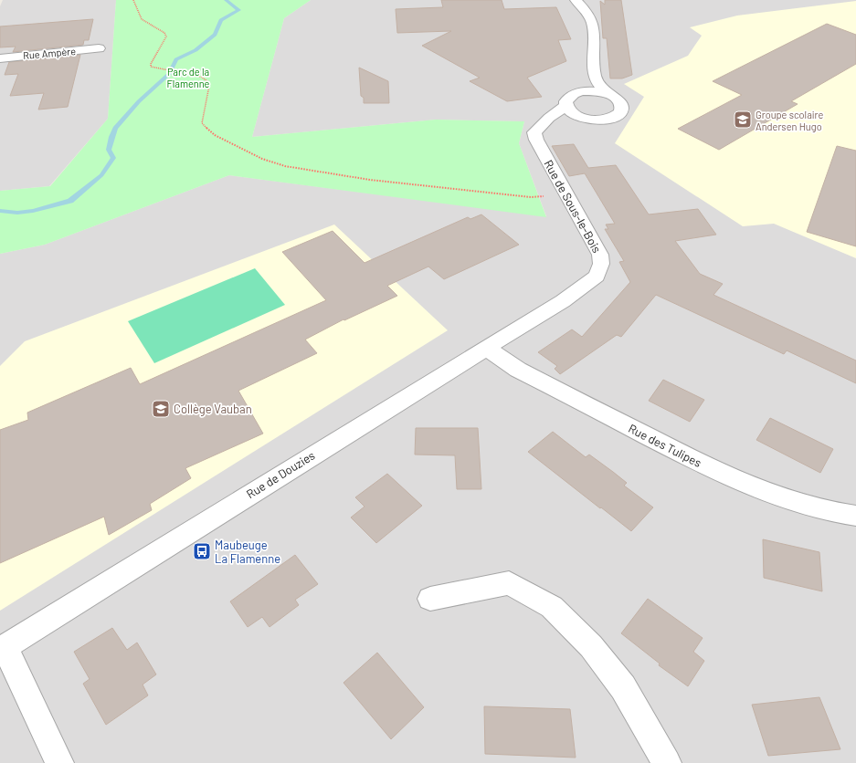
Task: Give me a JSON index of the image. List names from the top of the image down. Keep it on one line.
{"streets":{"street":["Rue Ampère","Rue de Sous-le-Bois","Rue des Tulipes","Rue de Douzies"]},"crossings":[["Rue de Sous-le-Bois","Rue de Douzies"],["Rue des Tulipes","Rue de Douzies"]],"parks":["Parc de la Flamenne"],"places":{"school or university":["Groupe scolaire Andersen Hugo","Collège Vauban"],"bus stop":["Maubeuge La Flamenne"]}}
